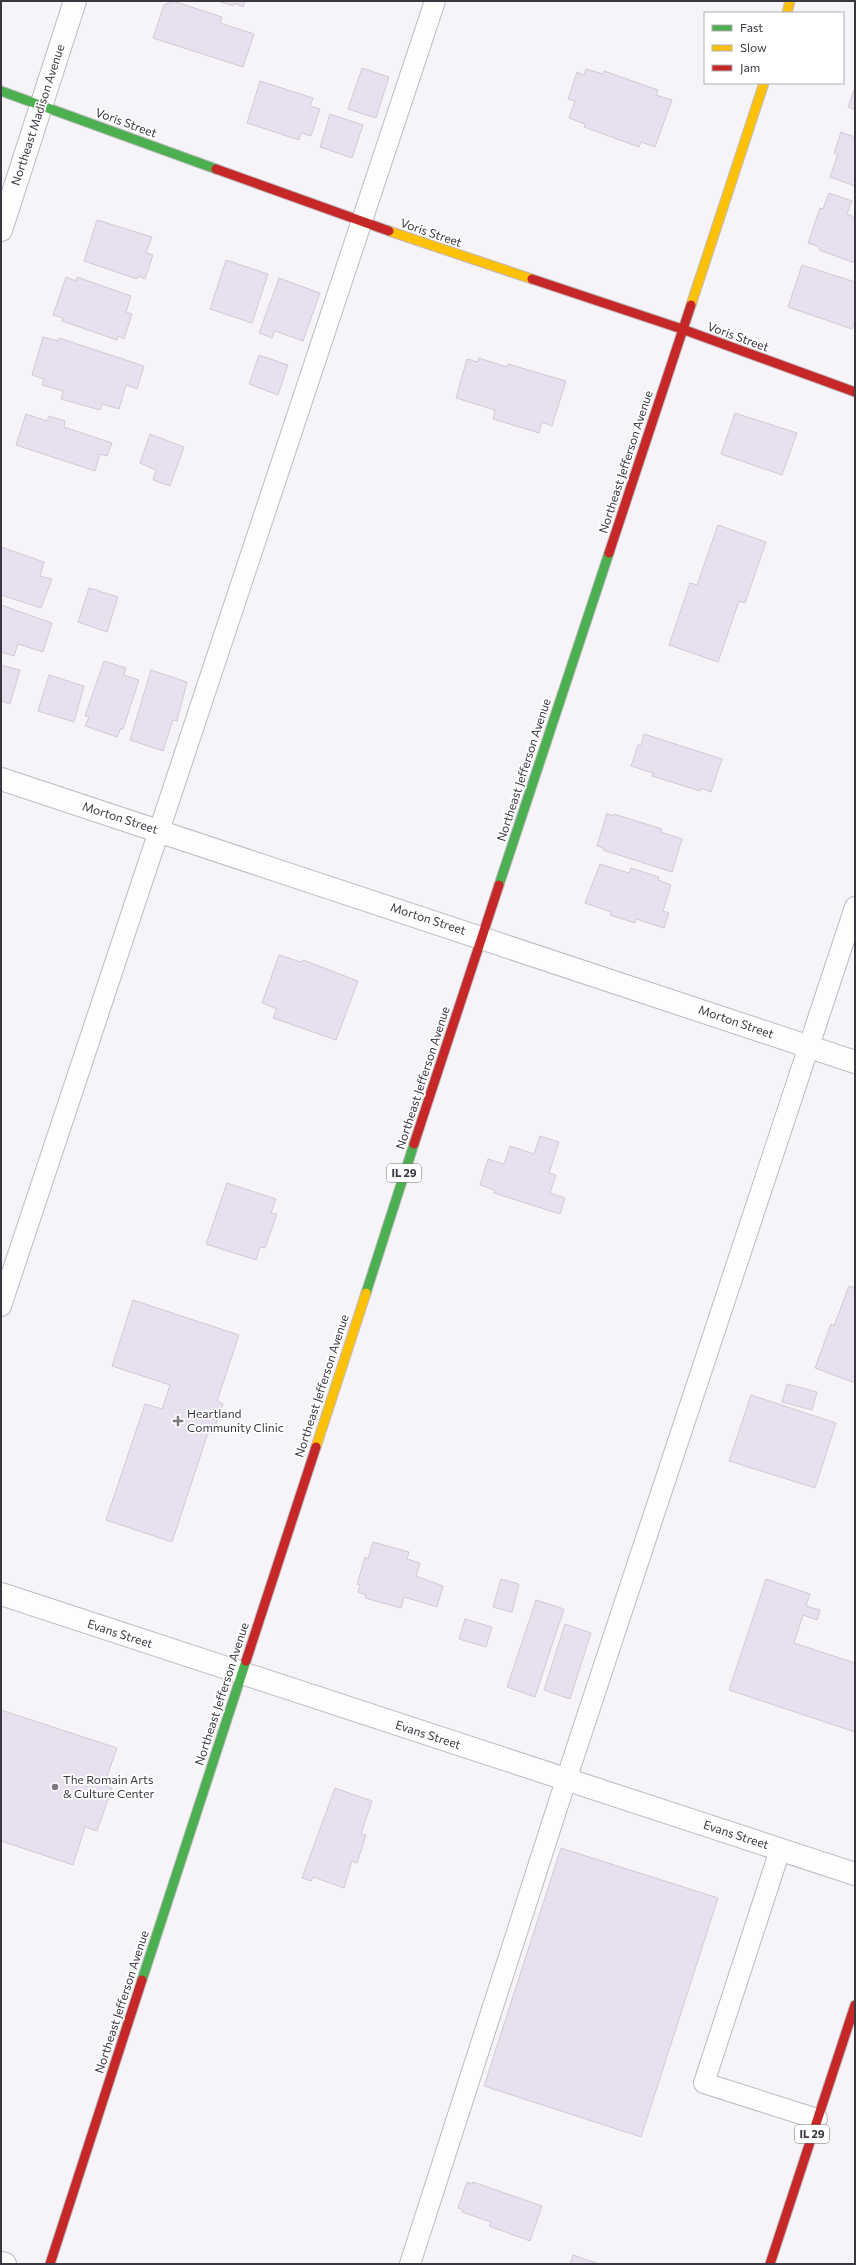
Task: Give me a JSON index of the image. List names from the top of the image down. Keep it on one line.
{"streets":{"main road":["Voris Street","Northeast Jefferson Avenue","IL 29"],"street":["Northeast Madison Avenue","Morton Street","Evans Street"]},"crossings":[["Northeast Madison Avenue","Voris Street"],["Voris Street","Northeast Jefferson Avenue"],["Northeast Jefferson Avenue","Morton Street"],["Northeast Jefferson Avenue","Evans Street"]],"places":{"health":["Heartland Community Clinic"],"other":["The Romain Arts & Culture Center"]},"legend":["Fast","Slow","Jam"]}
